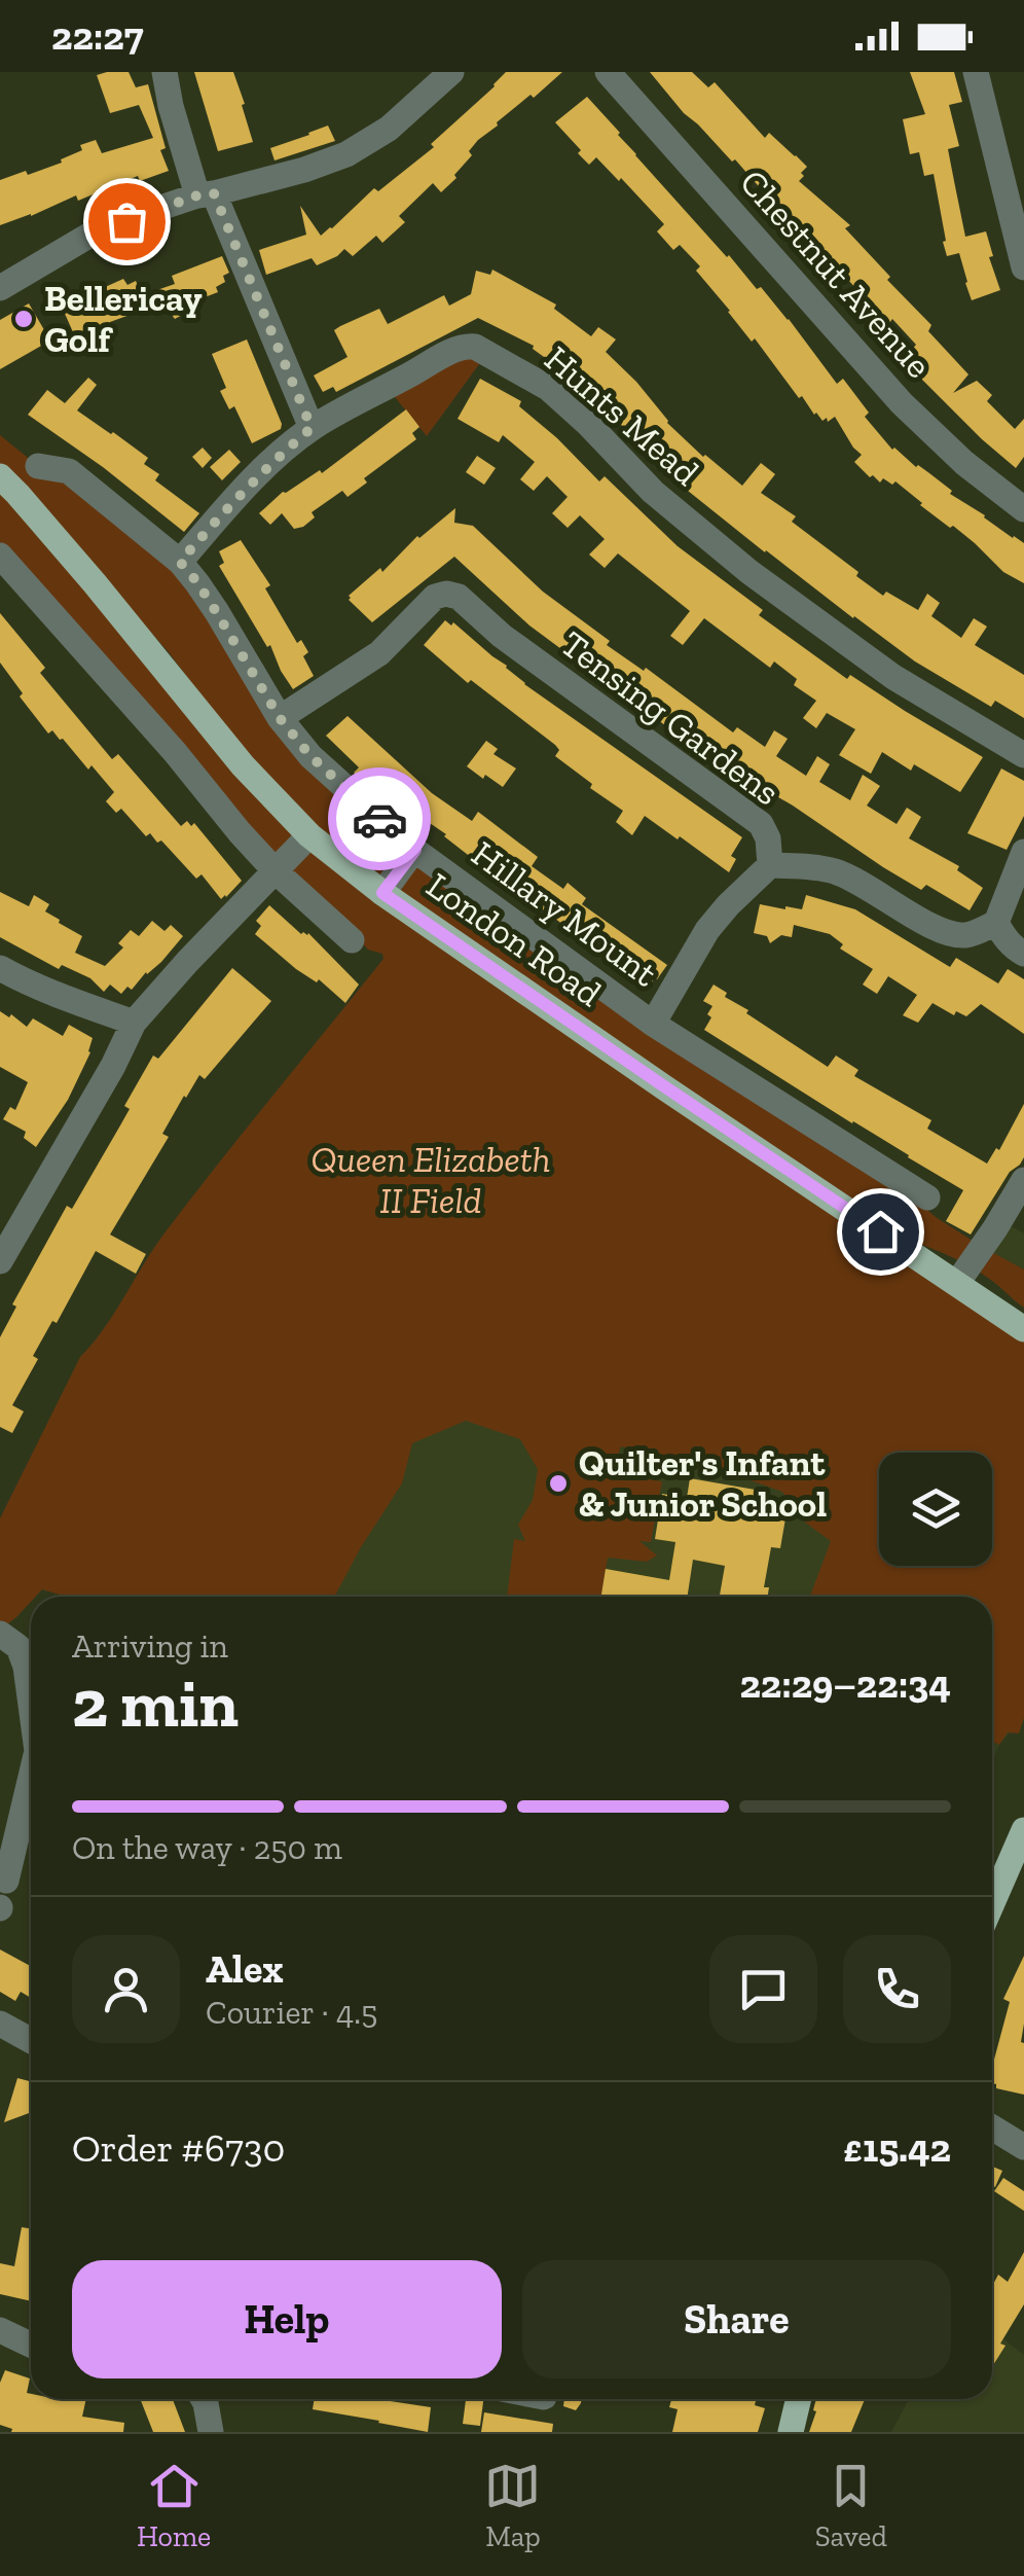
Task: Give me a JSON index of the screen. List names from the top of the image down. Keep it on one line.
{"streets":{"main road":["London Road"],"street":["Chestnut Avenue","Hunts Mead","Tensing Gardens","Hillary Mount"]},"crossings":[["Hunts Mead","Hillary Mount"],["Tensing Gardens","Hillary Mount"]],"parks":["Queen Elizabeth II Field"],"places":["Bellericay Golf","Quilter's Infant & Junior School"],"page":{"status":"22:27","heading":["2 min","Arriving in","22:29–22:34"],"panel":["Alex","Courier · 4.5","Order #6730","£15.42"],"bar":"On the way · 250 m","buttons":["Help","Share"],"tabs":["Home","Map","Saved"]}}
